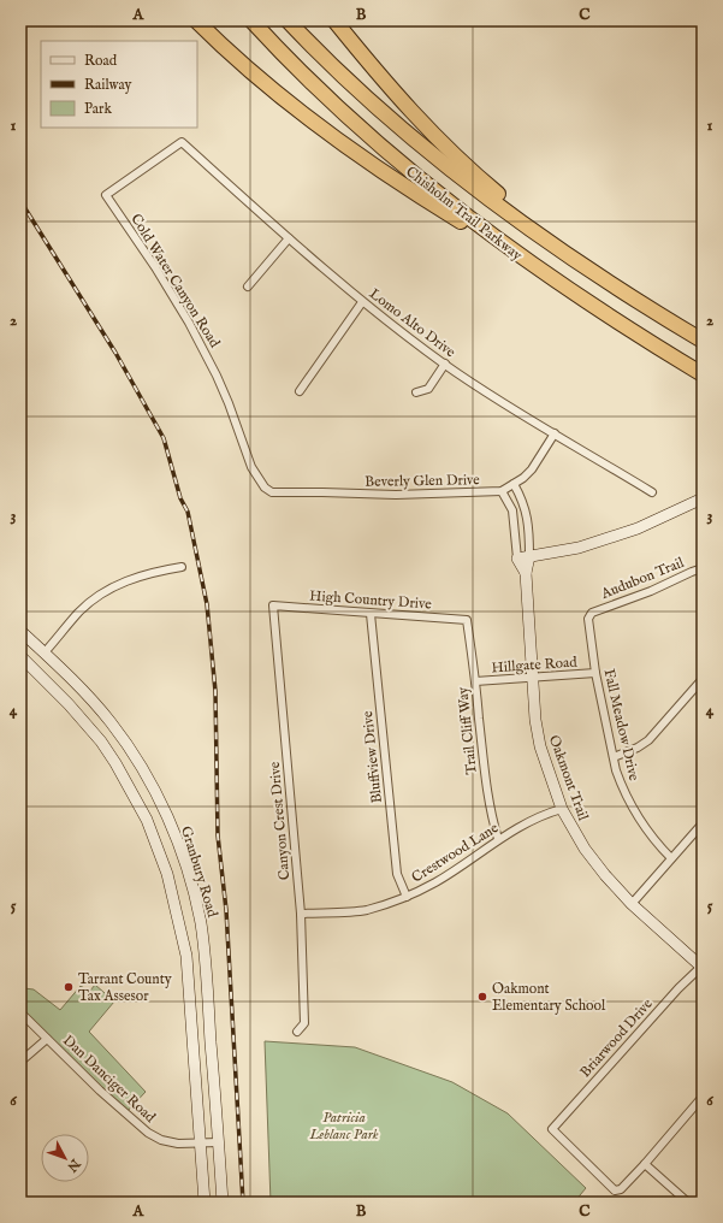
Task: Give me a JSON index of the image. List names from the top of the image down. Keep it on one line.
{"streets":{"highway":["Chisholm Trail Parkway"],"main road":["Oakmont Trail","Granbury Road"],"street":["Cold Water Canyon Road","Lomo Alto Drive","Beverly Glen Drive","Audubon Trail","High Country Drive","Hillgate Road","Fall Meadow Drive","Trail Cliff Way","Bluffview Drive","Canyon Crest Drive","Crestwood Lane","Briarwood Drive","Dan Danciger Road"]},"crossings":[["Cold Water Canyon Road","Lomo Alto Drive"],["Cold Water Canyon Road","Beverly Glen Drive"],["Lomo Alto Drive","Beverly Glen Drive"],["Beverly Glen Drive","Oakmont Trail"],["Audubon Trail","Fall Meadow Drive"],["High Country Drive","Trail Cliff Way"],["High Country Drive","Bluffview Drive"],["High Country Drive","Canyon Crest Drive"],["Hillgate Road","Fall Meadow Drive"],["Hillgate Road","Trail Cliff Way"],["Hillgate Road","Oakmont Trail"],["Trail Cliff Way","Crestwood Lane"],["Bluffview Drive","Crestwood Lane"],["Oakmont Trail","Crestwood Lane"],["Oakmont Trail","Briarwood Drive"],["Canyon Crest Drive","Crestwood Lane"],["Granbury Road","Dan Danciger Road"]],"parks":["Patricia Leblanc Park"],"places":["Tarrant County Tax Assesor","Oakmont Elementary School"],"legend":["Road","Railway","Park"],"north":"bottom right","grid":{"columns":["A","B","C"],"rows":["1","2","3","4","5","6"]}}
